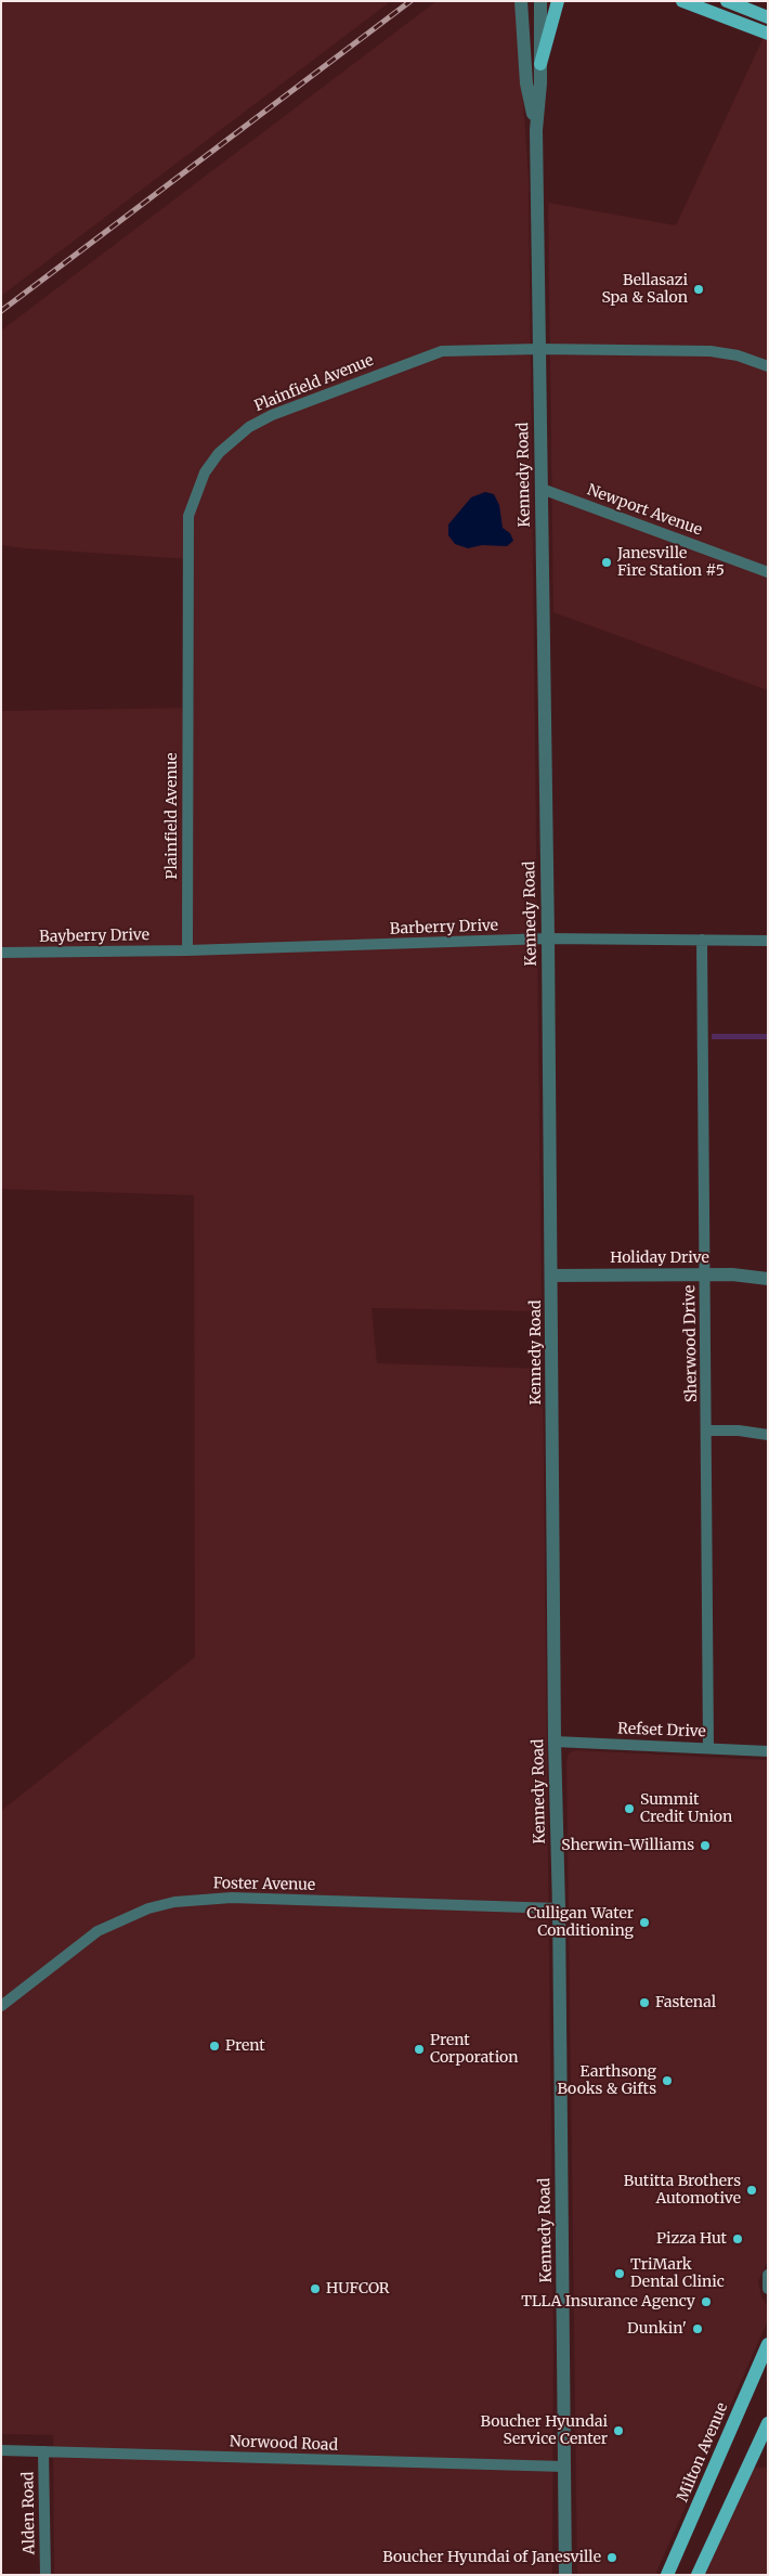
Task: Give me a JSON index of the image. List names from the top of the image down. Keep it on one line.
{"streets":{"main road":["Milton Avenue"],"street":["Plainfield Avenue","Kennedy Road","Newport Avenue","Barberry Drive","Bayberry Drive","Holiday Drive","Sherwood Drive","Refset Drive","Foster Avenue","Norwood Road","Alden Road"]},"crossings":[["Plainfield Avenue","Kennedy Road"],["Plainfield Avenue","Barberry Drive"],["Plainfield Avenue","Bayberry Drive"],["Kennedy Road","Newport Avenue"],["Kennedy Road","Barberry Drive"],["Kennedy Road","Holiday Drive"],["Kennedy Road","Refset Drive"],["Kennedy Road","Foster Avenue"],["Kennedy Road","Norwood Road"],["Barberry Drive","Bayberry Drive"],["Barberry Drive","Sherwood Drive"],["Holiday Drive","Sherwood Drive"],["Sherwood Drive","Refset Drive"],["Norwood Road","Alden Road"]],"places":["Bellasazi Spa & Salon","Janesville Fire Station #5","Summit Credit Union","Sherwin-Williams","Culligan Water Conditioning","Fastenal","Prent","Prent Corporation","Earthsong Books & Gifts","Butitta Brothers Automotive","Pizza Hut","TriMark Dental Clinic","HUFCOR","TLLA Insurance Agency","Dunkin'","Boucher Hyundai Service Center","Boucher Hyundai of Janesville"]}
